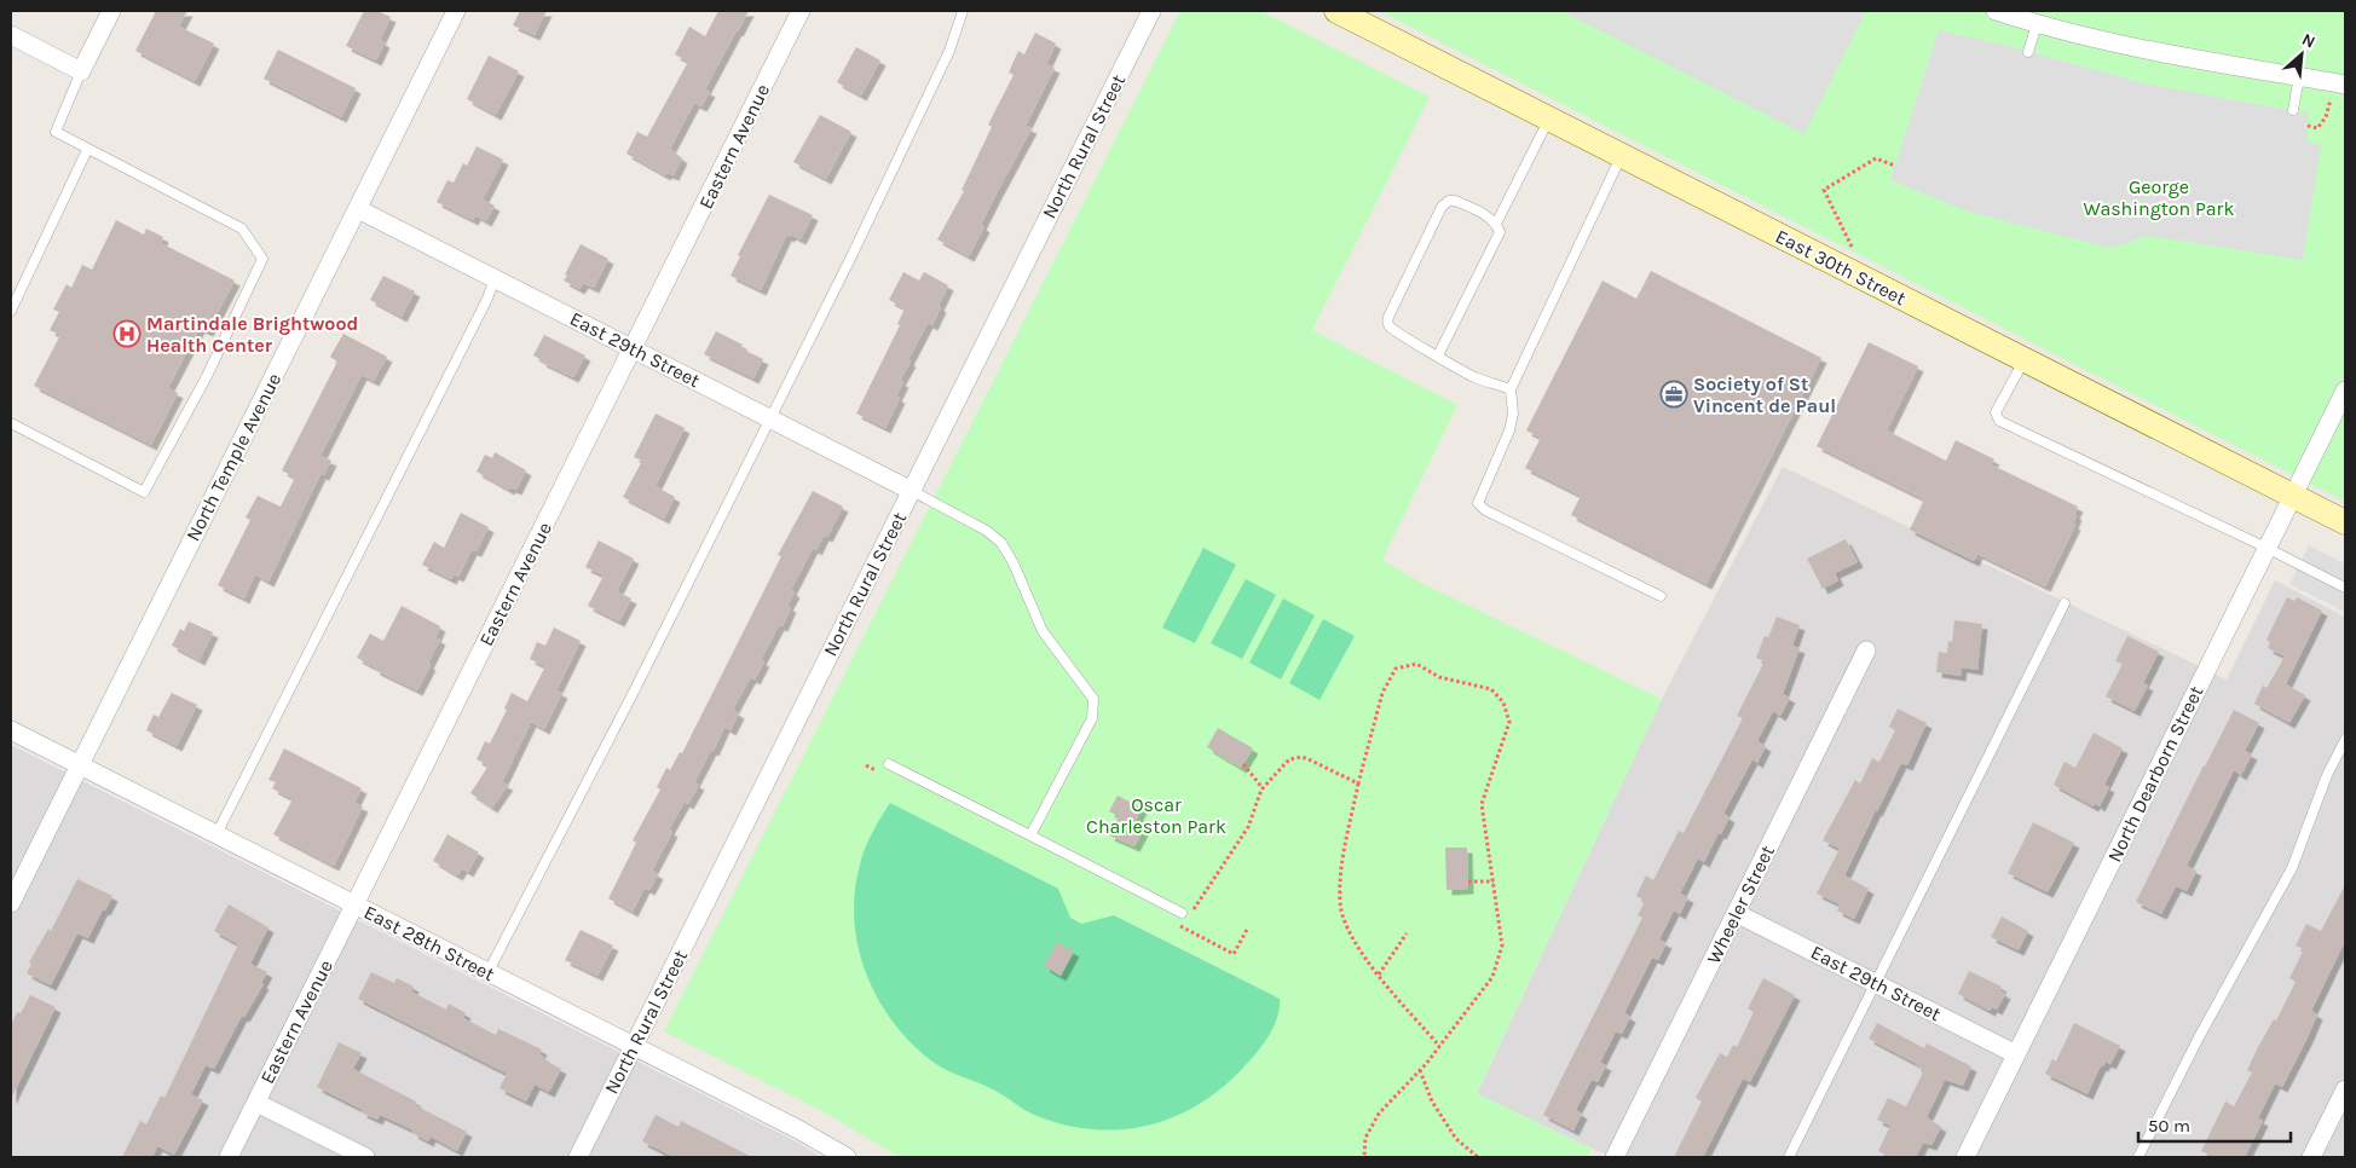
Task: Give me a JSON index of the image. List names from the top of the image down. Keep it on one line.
{"streets":{"main road":["East 30th Street"],"street":["Eastern Avenue","North Rural Street","East 29th Street","North Temple Avenue","North Dearborn Street","Wheeler Street","East 28th Street"]},"crossings":[["Eastern Avenue","East 29th Street"],["Eastern Avenue","East 28th Street"],["North Rural Street","East 29th Street"],["North Rural Street","East 28th Street"],["East 30th Street","North Dearborn Street"],["East 29th Street","North Temple Avenue"],["East 29th Street","North Dearborn Street"],["East 29th Street","Wheeler Street"],["North Temple Avenue","East 28th Street"]],"parks":["George Washington Park","Oscar Charleston Park"],"places":{"hospital":["Martindale Brightwood Health Center"],"office":["Society of St Vincent de Paul"]},"scale_bar":"50 m","north":"top right"}
